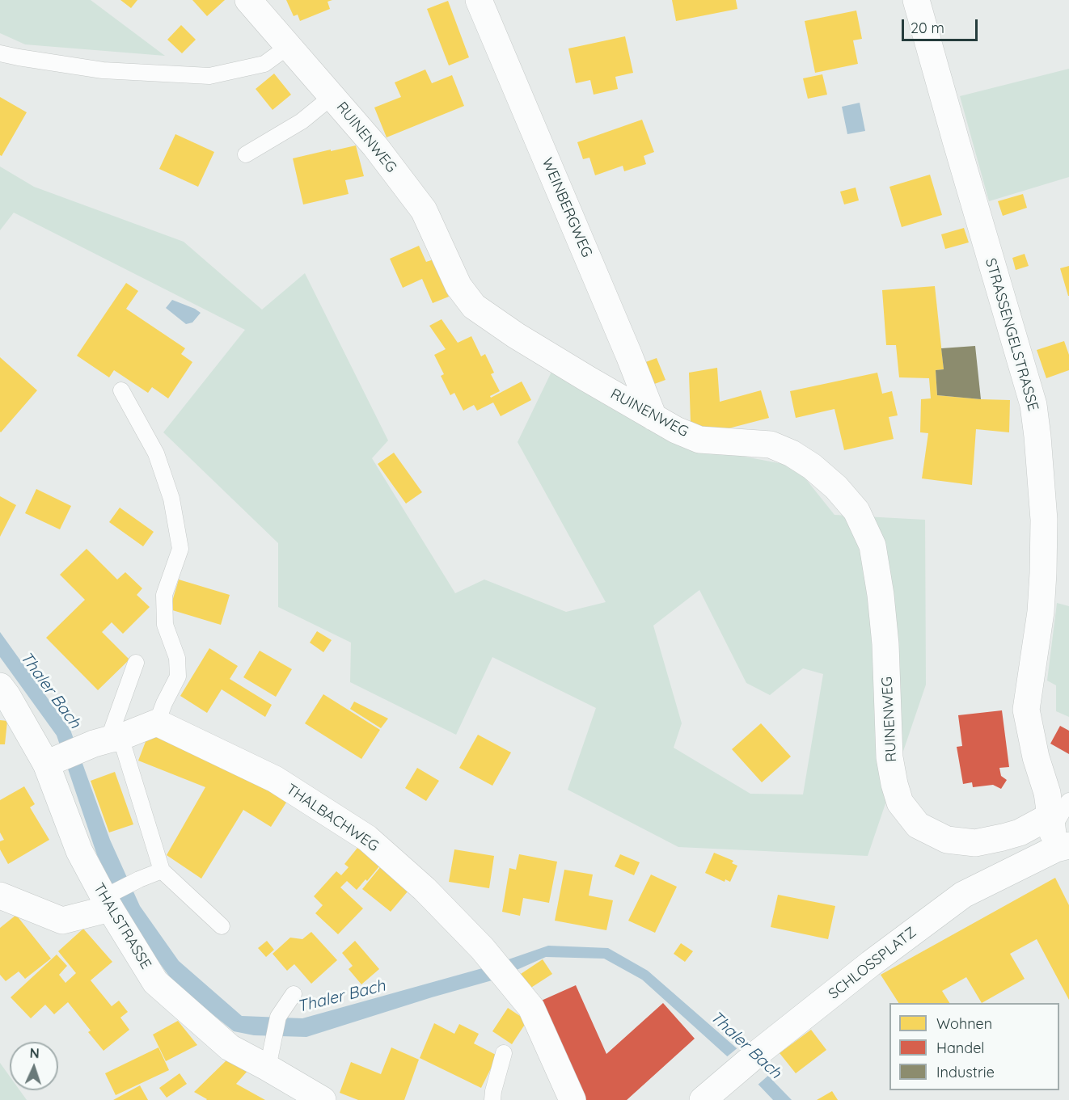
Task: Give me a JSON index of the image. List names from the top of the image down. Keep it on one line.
{"streets":{"street":["RUINENWEG","WEINBERGWEG","STRASSENGELSTRASSE","THALBACHWEG","THALSTRASSE","SCHLOSSPLATZ"]},"crossings":[["RUINENWEG","WEINBERGWEG"],["RUINENWEG","STRASSENGELSTRASSE"],["RUINENWEG","SCHLOSSPLATZ"],["STRASSENGELSTRASSE","SCHLOSSPLATZ"]],"water":["Thaler Bach"],"legend":["Wohnen","Handel","Industrie"],"scale_bar":"20 m","north":"top"}
